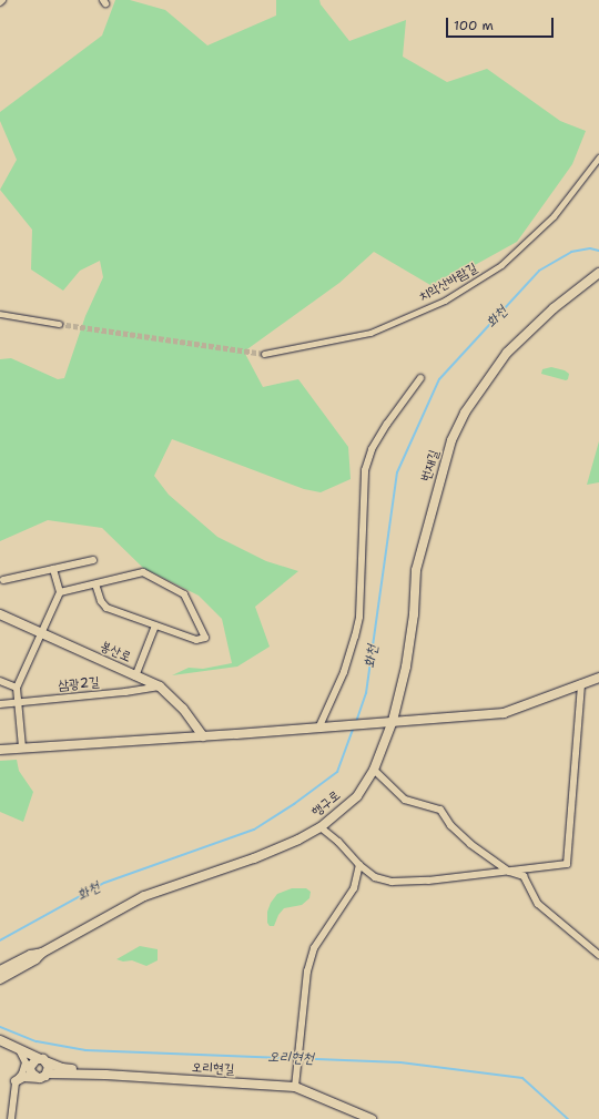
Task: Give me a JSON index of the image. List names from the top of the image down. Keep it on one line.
{"streets":{"street":["치악산바람길","번재길","봉산로","삼광2길","행구로","오리현길"]},"crossings":[["번재길","행구로"],["봉산로","삼광2길"]],"water":["화천","오리현천"],"scale_bar":"100 m"}
